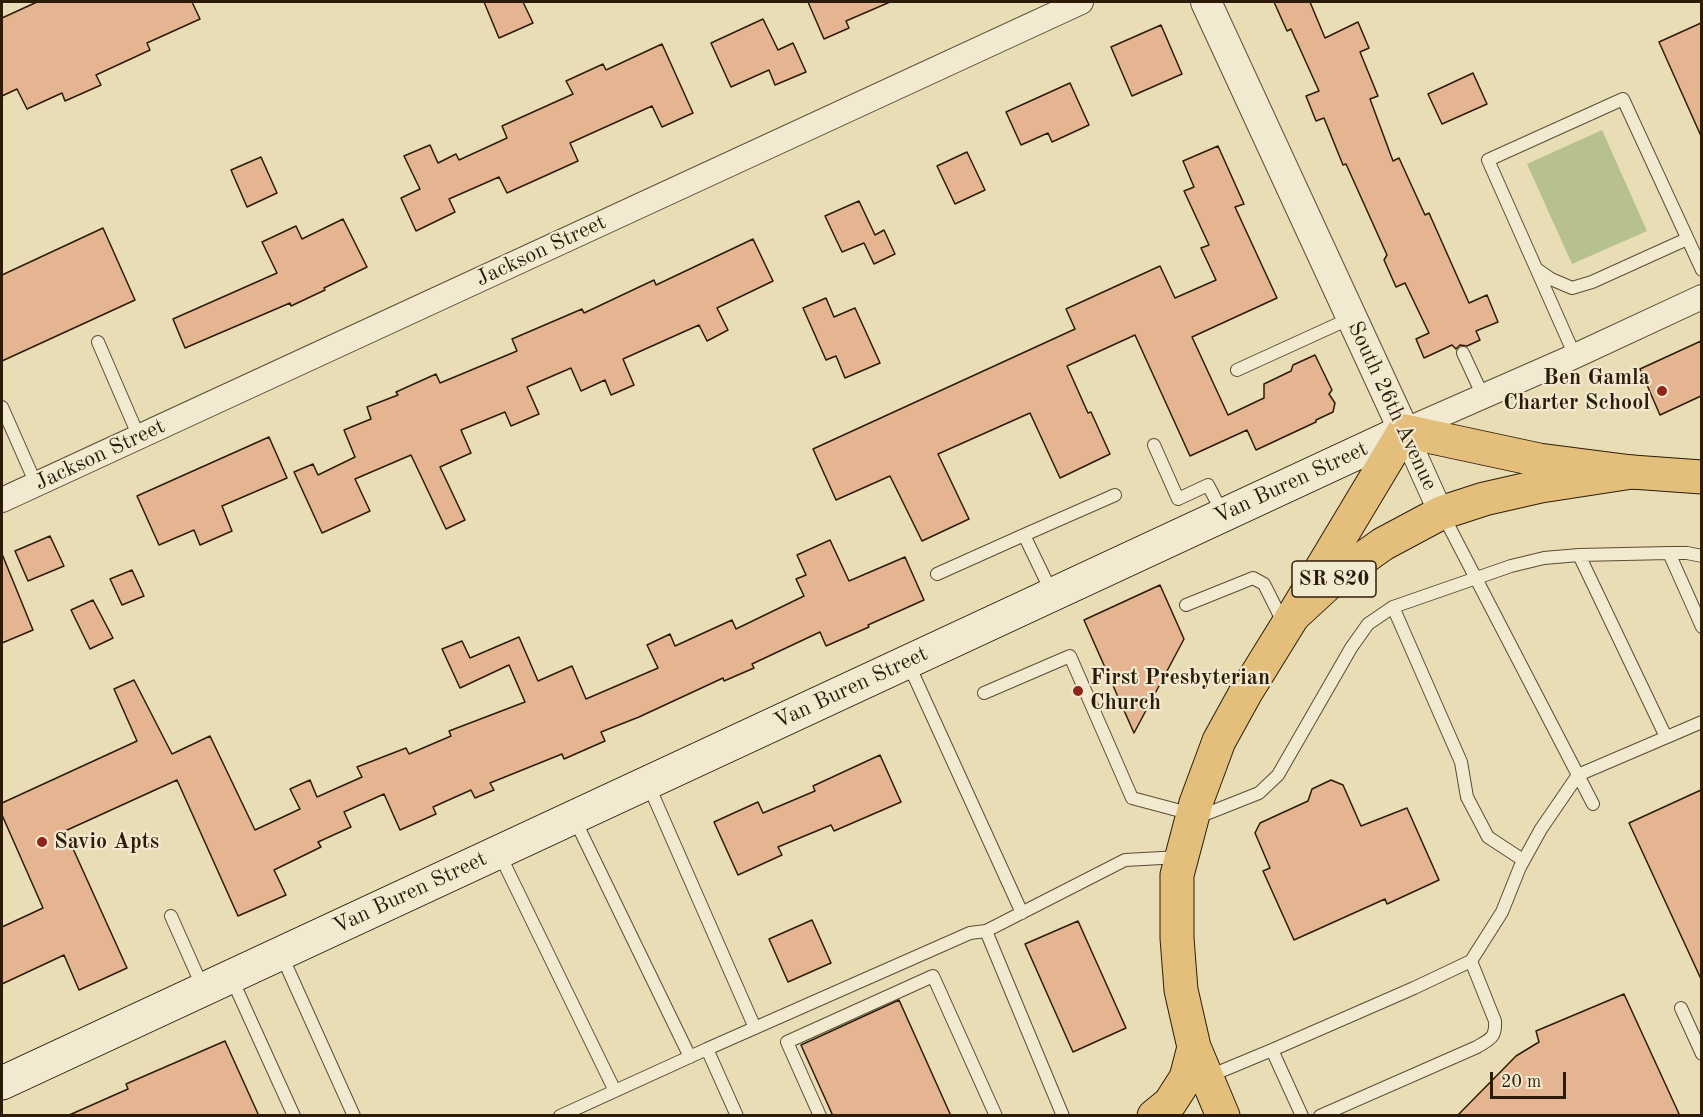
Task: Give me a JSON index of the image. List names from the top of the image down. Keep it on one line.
{"streets":{"main road":["Van Buren Street","SR 820"],"street":["Jackson Street","South 26th Avenue"]},"crossings":[["South 26th Avenue","Van Buren Street"],["South 26th Avenue","SR 820"]],"places":["Ben Gamla Charter School","First Presbyterian Church","Savio Apts"],"scale_bar":"20 m"}
